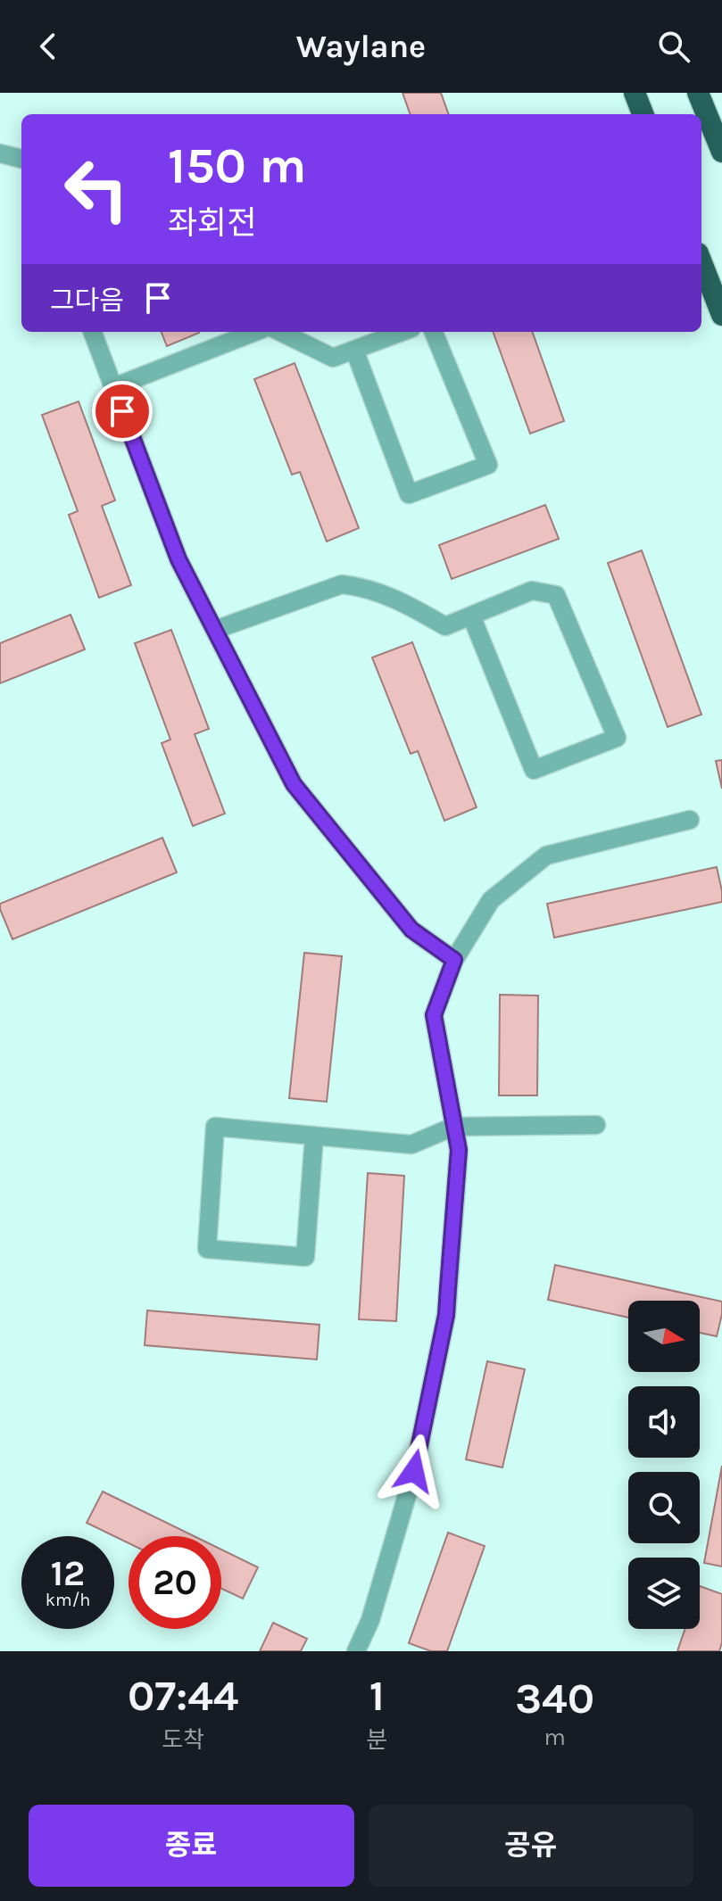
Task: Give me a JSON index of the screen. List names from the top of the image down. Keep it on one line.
{"north":"right","page":{"header":"Waylane","turn":["150 m","좌회전"],"then":"그다음","speed":"12 km/h","limit":"20","eta":["07:44","도착","1","분","340","m"],"buttons":["종료","공유"]}}
